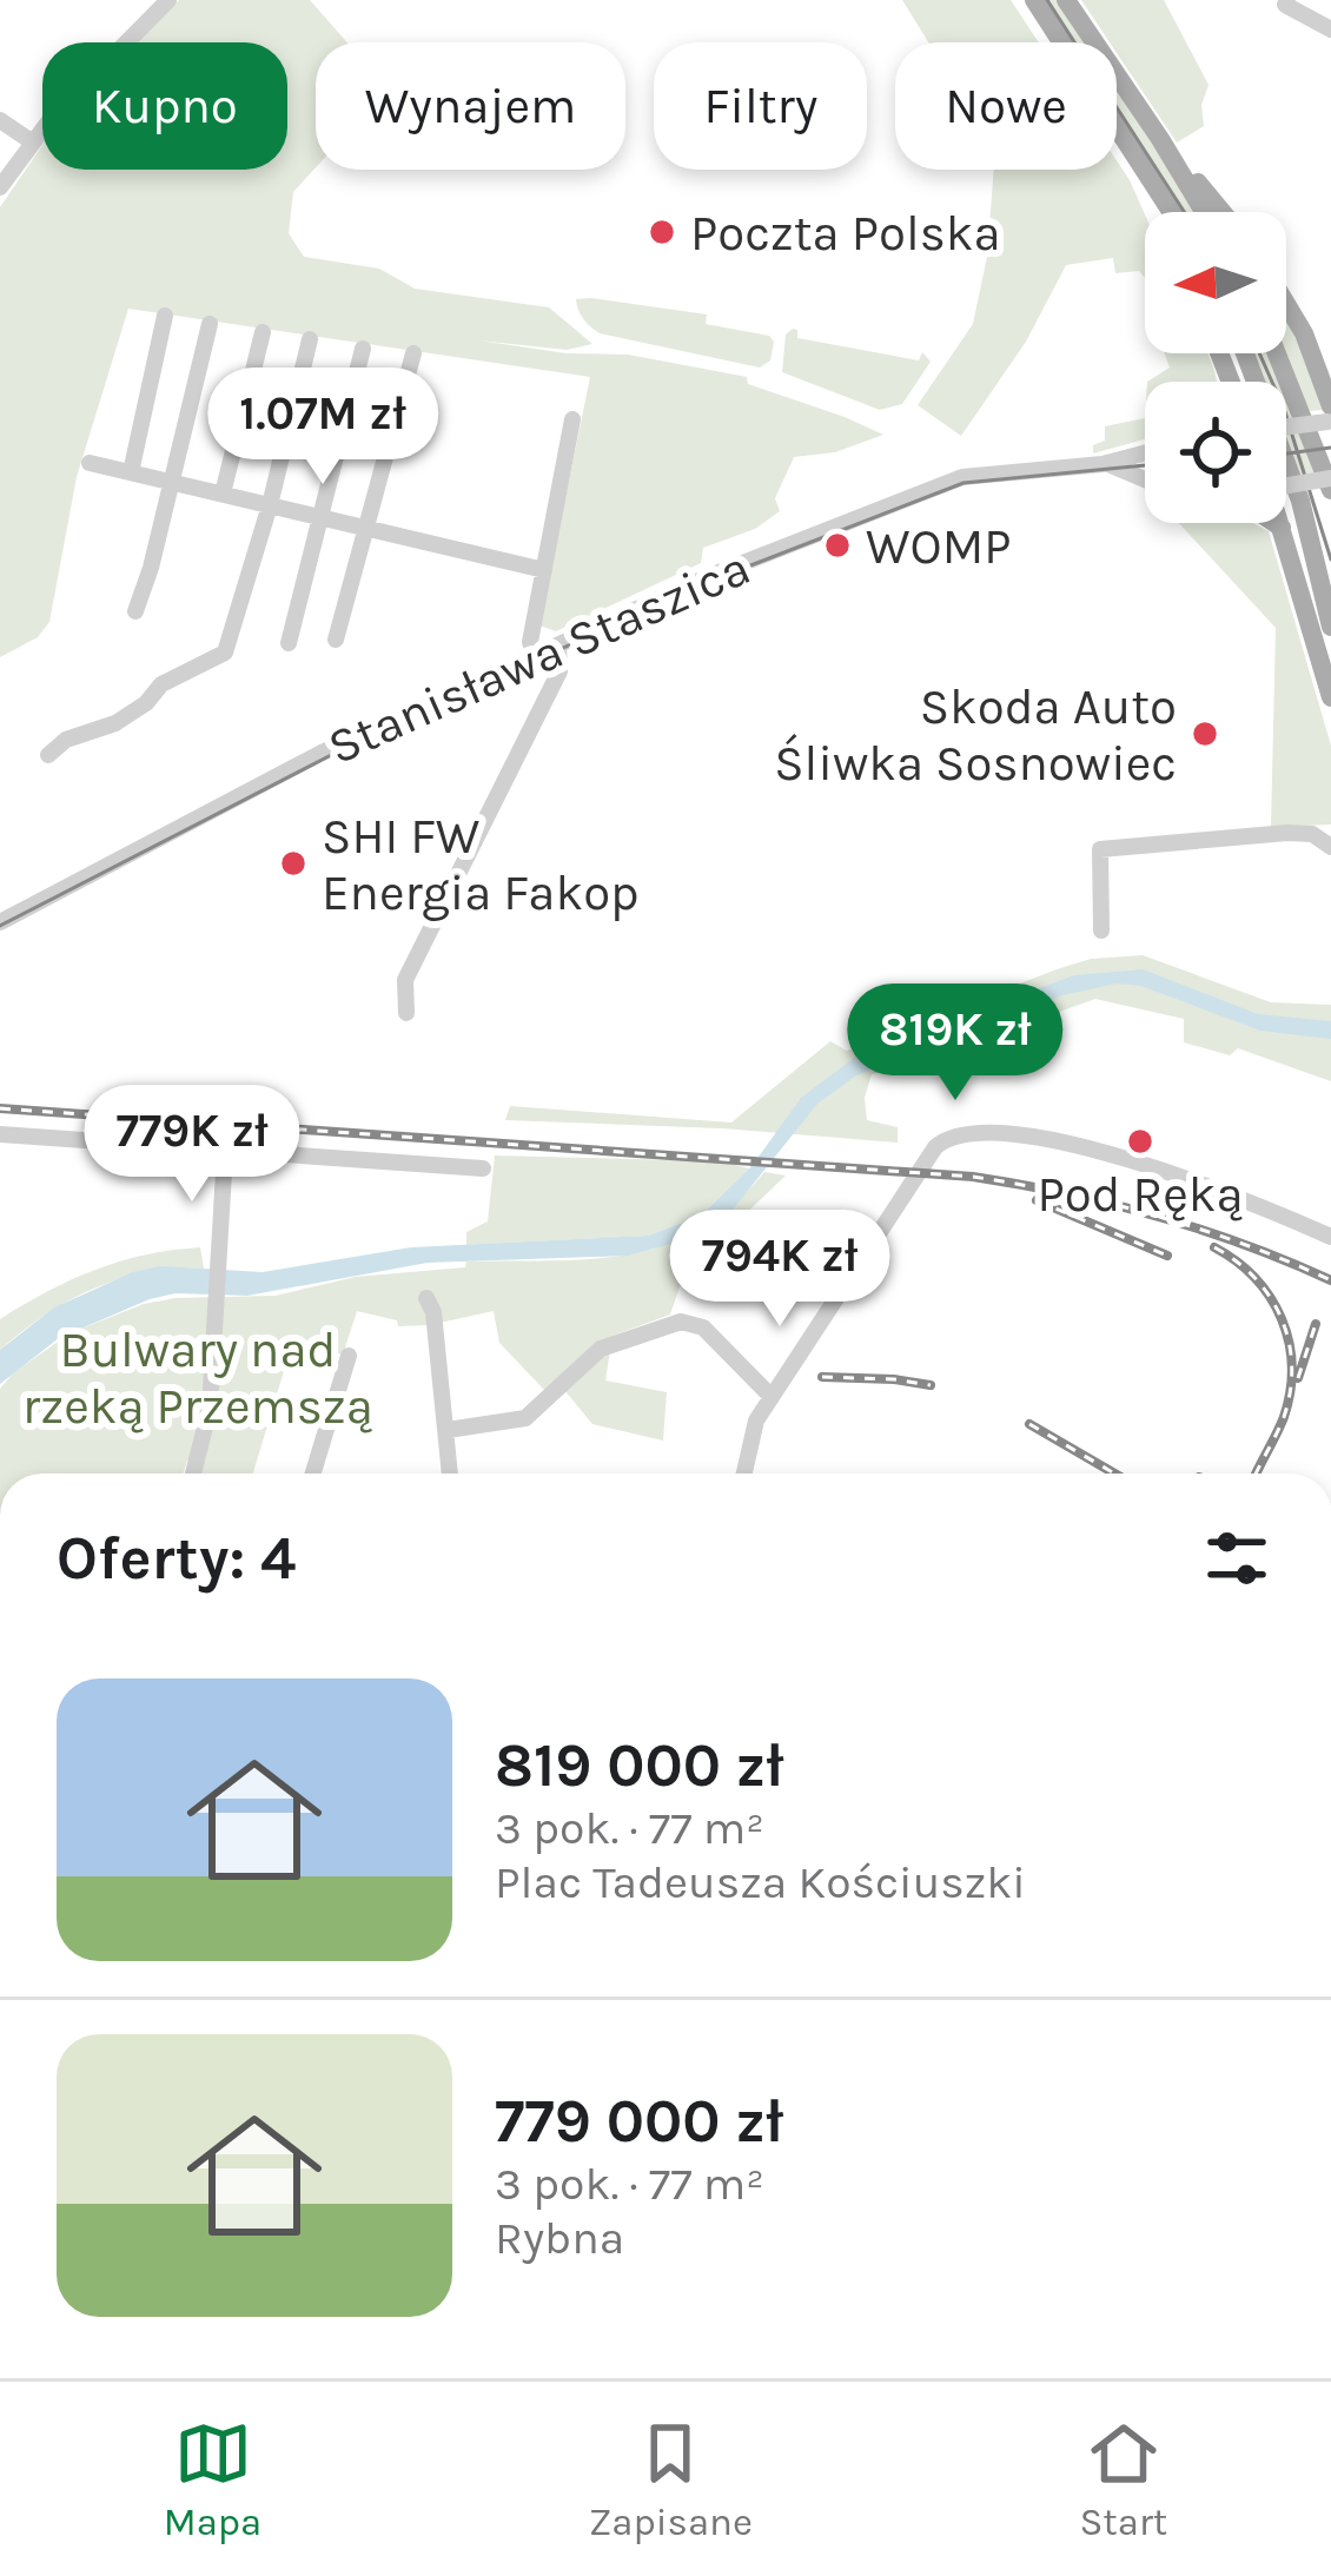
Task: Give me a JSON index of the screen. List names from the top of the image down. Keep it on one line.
{"streets":{"street":["Stanisława Staszica"]},"parks":["Bulwary nad rzeką Przemszą"],"places":["Poczta Polska","WOMP","Skoda Auto Śliwka Sosnowiec","SHI FW Energia Fakop","Pod Ręką"],"north":"left","page":{"chip":["Kupno","Wynajem","Filtry","Nowe"],"price":["1.07M zł","819K zł","779K zł","794K zł"],"heading":"Oferty: 4","list":[{"name":"819 000 zł","note":"3 pok. · 77 m² · Plac Tadeusza Kościuszki"},{"name":"779 000 zł","note":"3 pok. · 77 m² · Rybna"}],"tabs":["Mapa","Zapisane","Start"]}}
